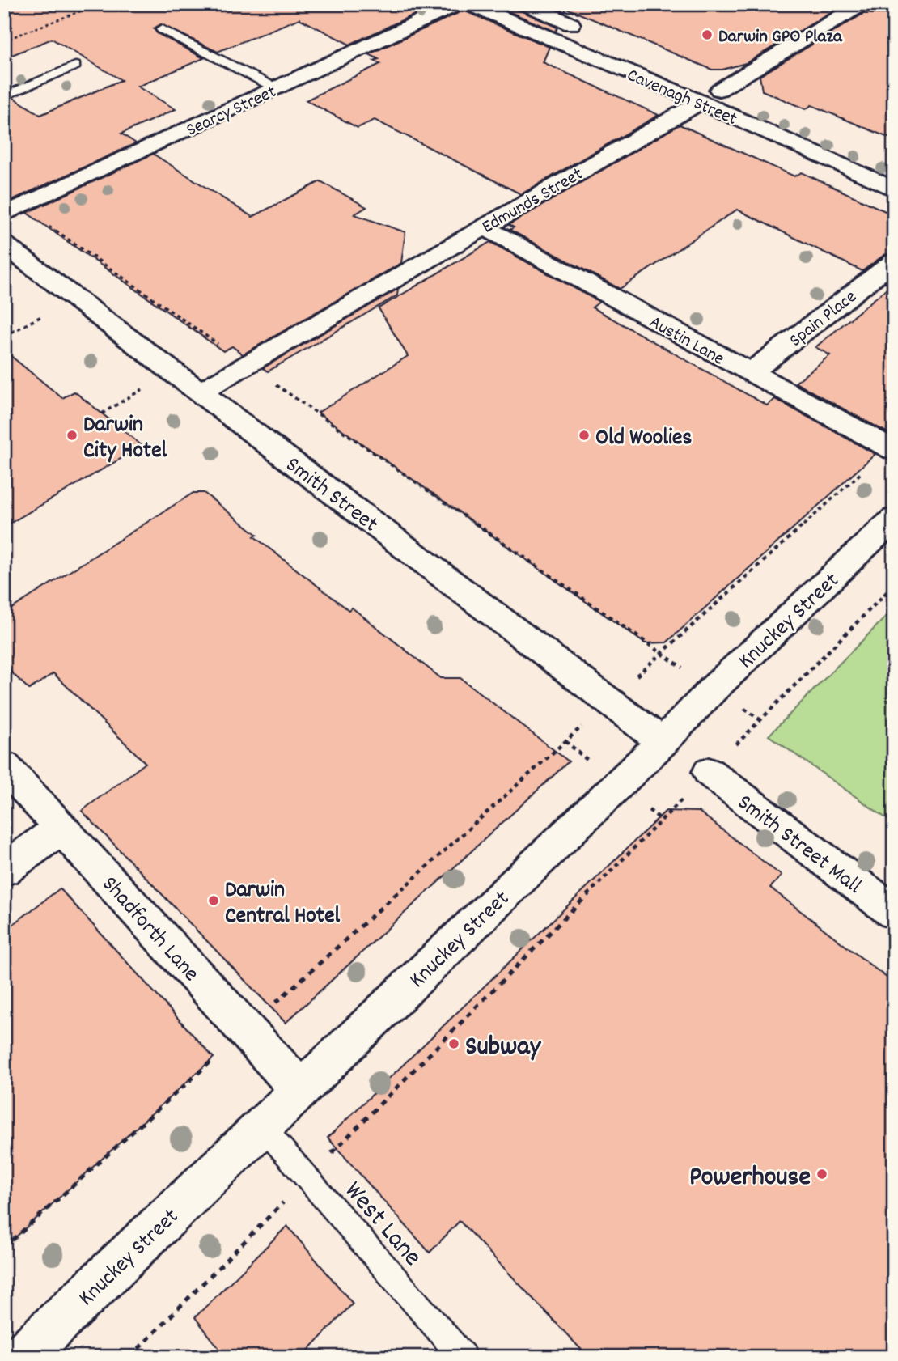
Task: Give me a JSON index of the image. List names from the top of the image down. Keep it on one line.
{"streets":{"street":["Cavenagh Street","Searcy Street","Edmunds Street","Spain Place","Austin Lane","Smith Street","Knuckey Street","Smith Street Mall","Shadforth Lane"],"lane":["West Lane"]},"crossings":[["Cavenagh Street","Edmunds Street"],["Edmunds Street","Austin Lane"],["Edmunds Street","Smith Street"],["Spain Place","Austin Lane"],["Smith Street","Knuckey Street"],["Knuckey Street","Shadforth Lane"],["Knuckey Street","West Lane"]],"places":["Darwin GPO Plaza","Darwin City Hotel","Old Woolies","Darwin Central Hotel","Subway","Powerhouse"]}
